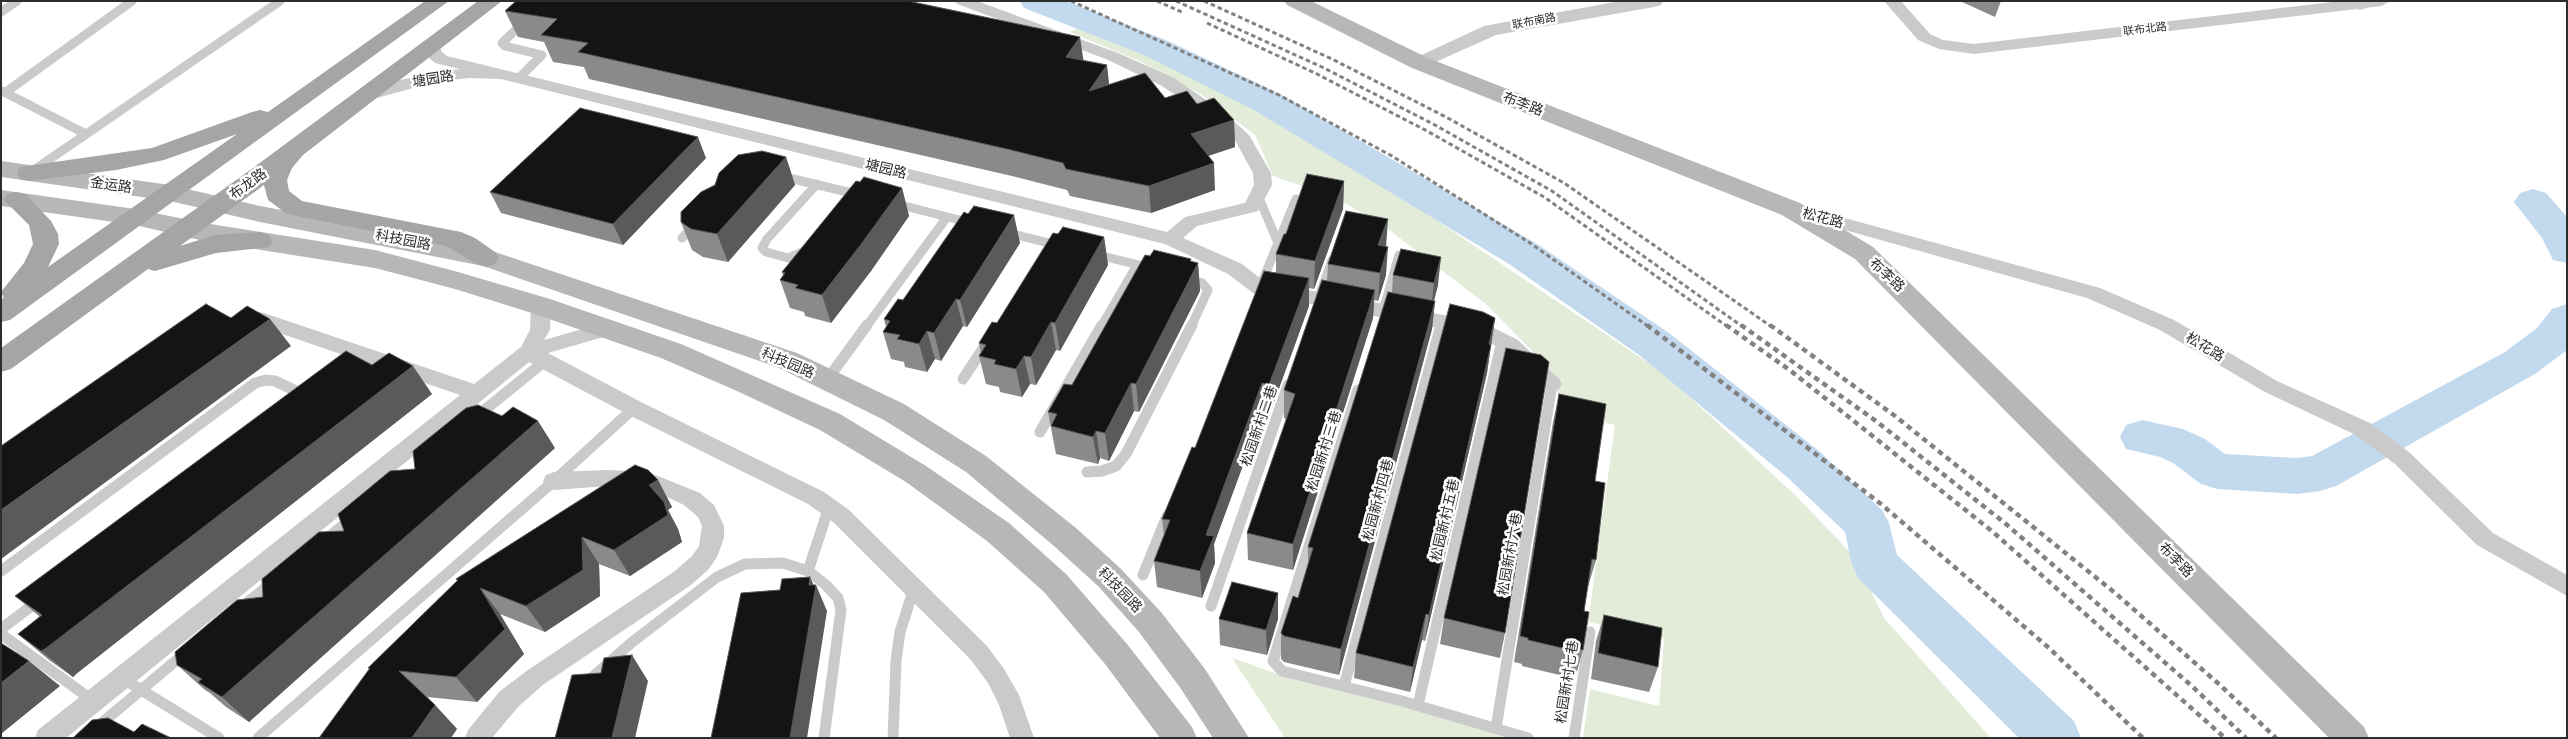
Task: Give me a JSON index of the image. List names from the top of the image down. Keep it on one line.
{"streets":{"main road":["布李路","布龙路","金运路","科技园路"],"street":["联布南路","联布北路","塘园路","松花路"],"lane":["松园新村二巷","松园新村三巷","松园新村四巷","松园新村五巷","松园新村六巷","松园新村七巷"]},"crossings":[["联布南路","布李路"],["塘园路","布龙路"],["布李路","松花路"],["布龙路","金运路"],["布龙路","科技园路"],["金运路","科技园路"],["松园新村三巷","松园新村四巷"]]}
